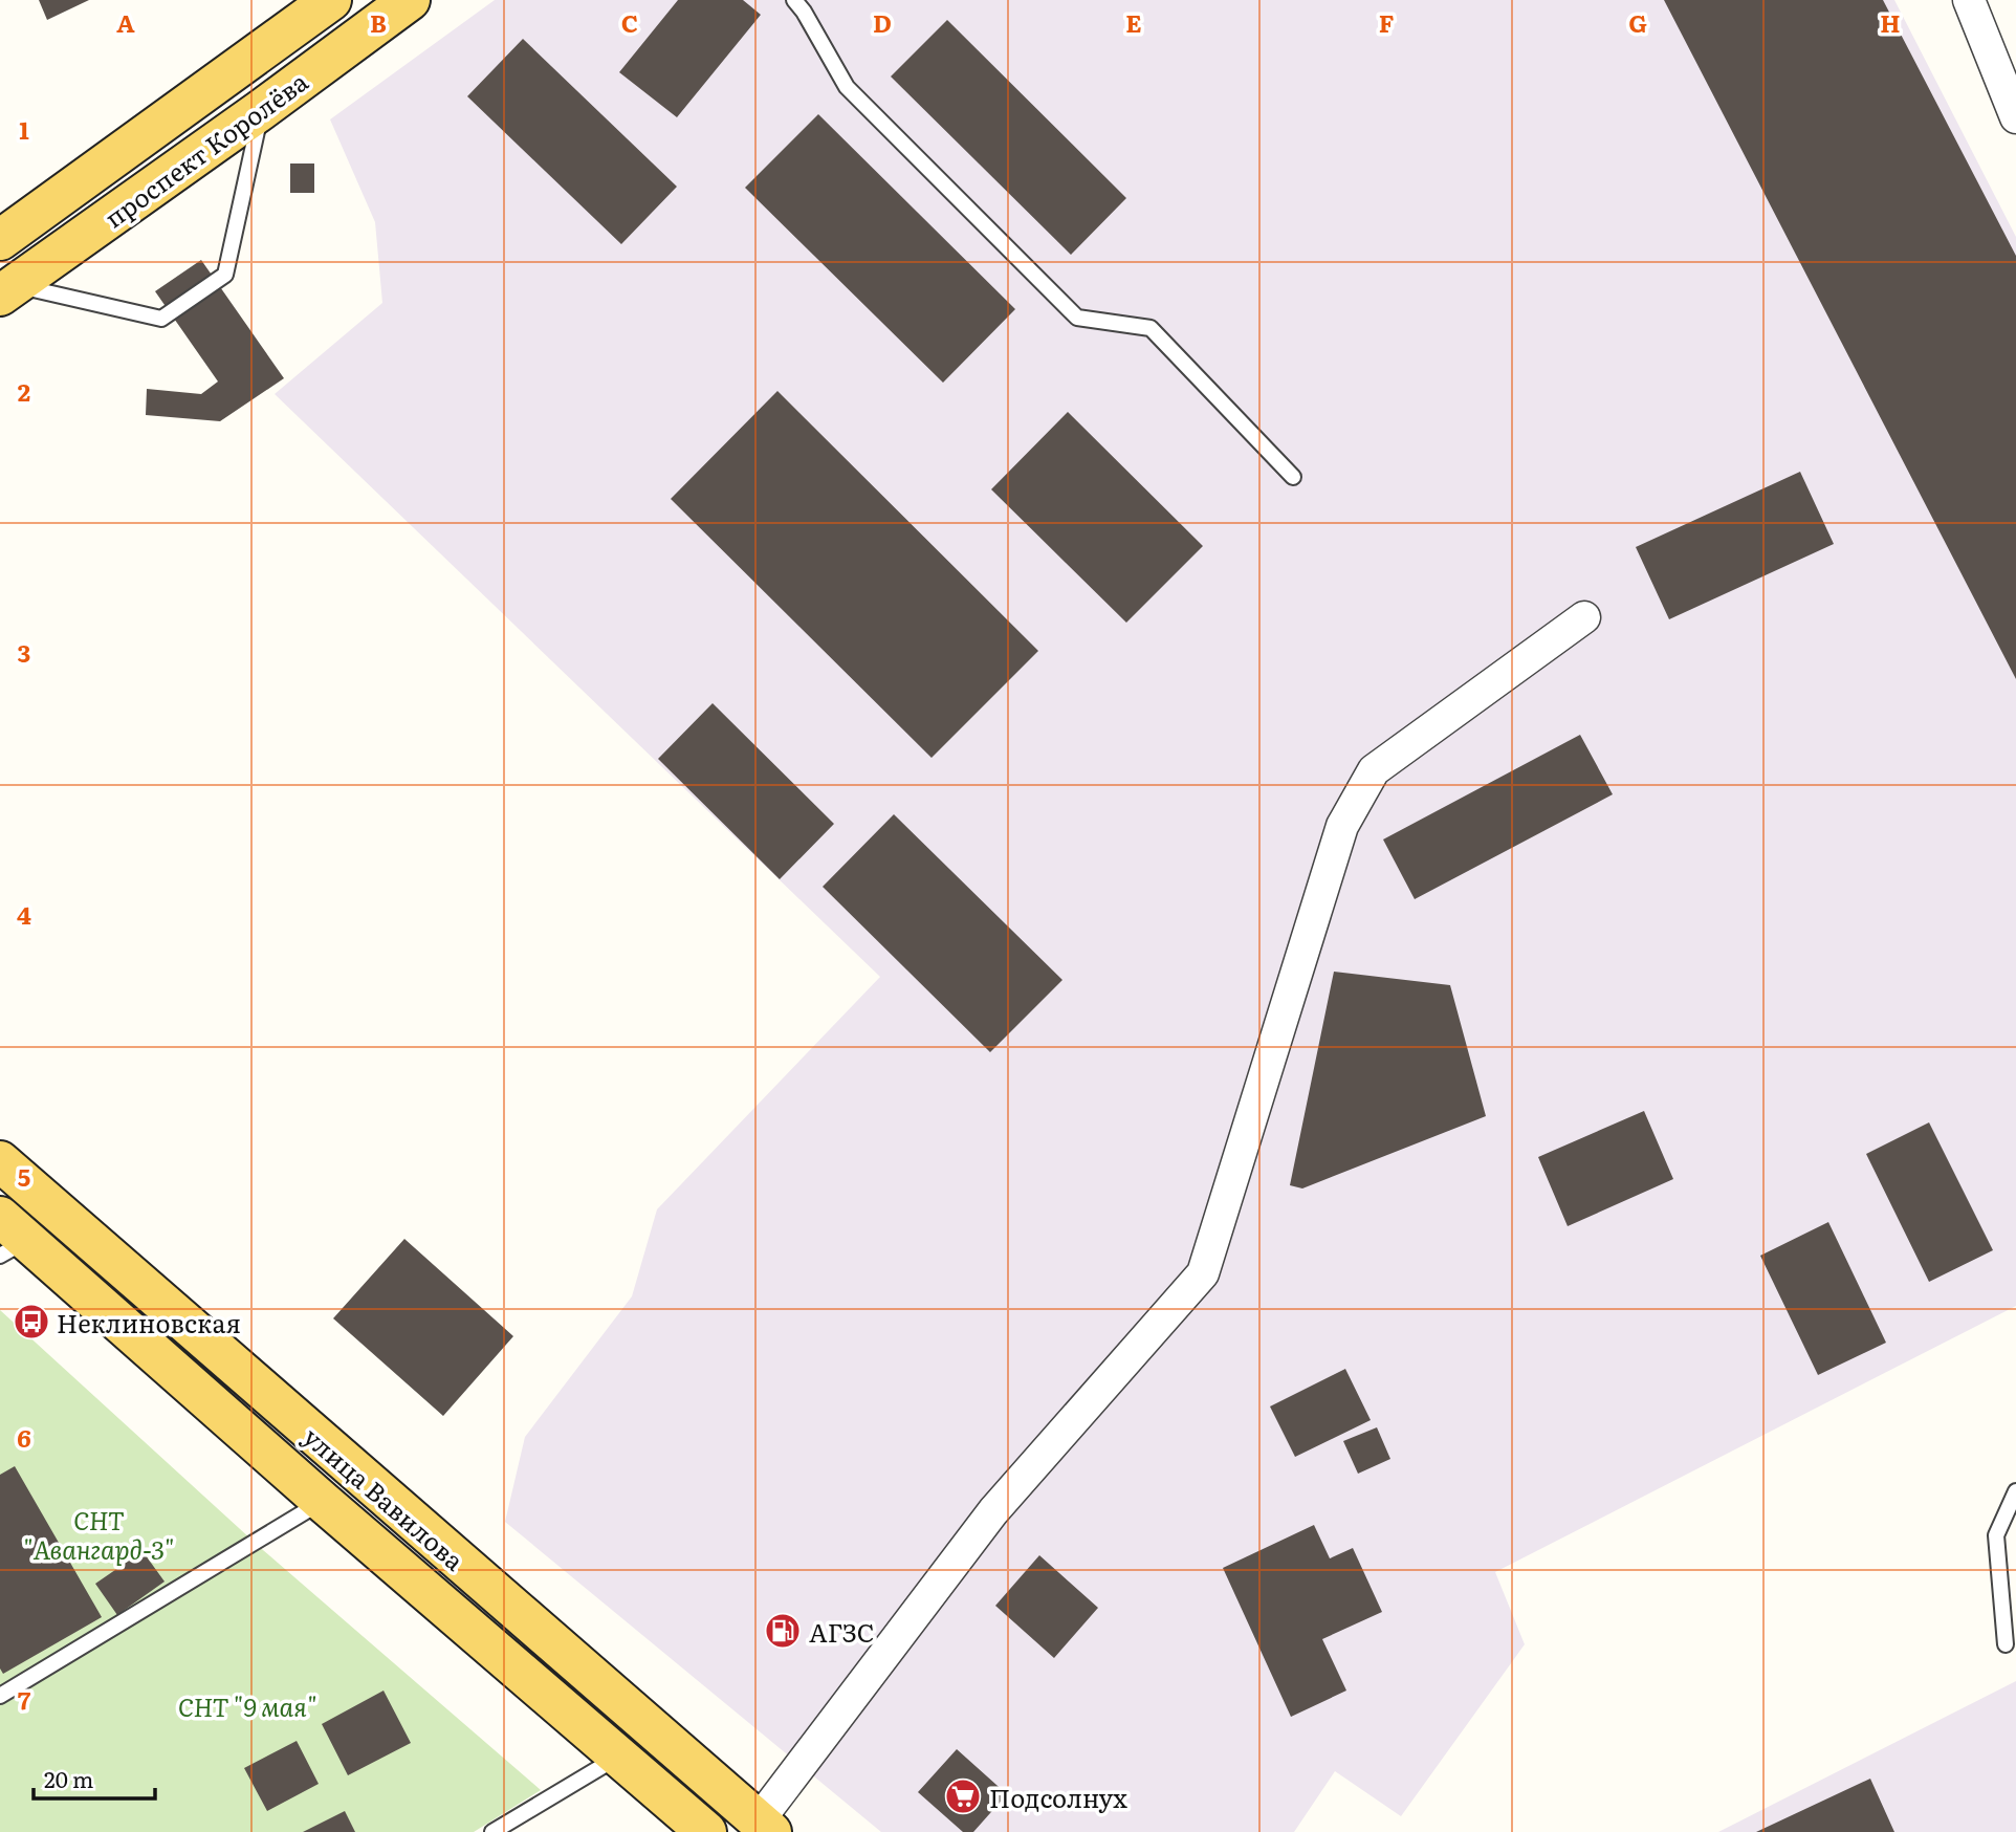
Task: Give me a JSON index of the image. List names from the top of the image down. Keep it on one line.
{"streets":{"main road":["проспект Королёва","улица Вавилова"]},"parks":["СНТ \"Авангард-3\"","СНТ \"9 мая\""],"places":{"bus stop":["Неклиновская"],"fuel station":["АГЗС"],"supermarket":["Подсолнух"]},"scale_bar":"20 m","grid":{"columns":["A","B","C","D","E","F","G","H"],"rows":["1","2","3","4","5","6","7"]}}
